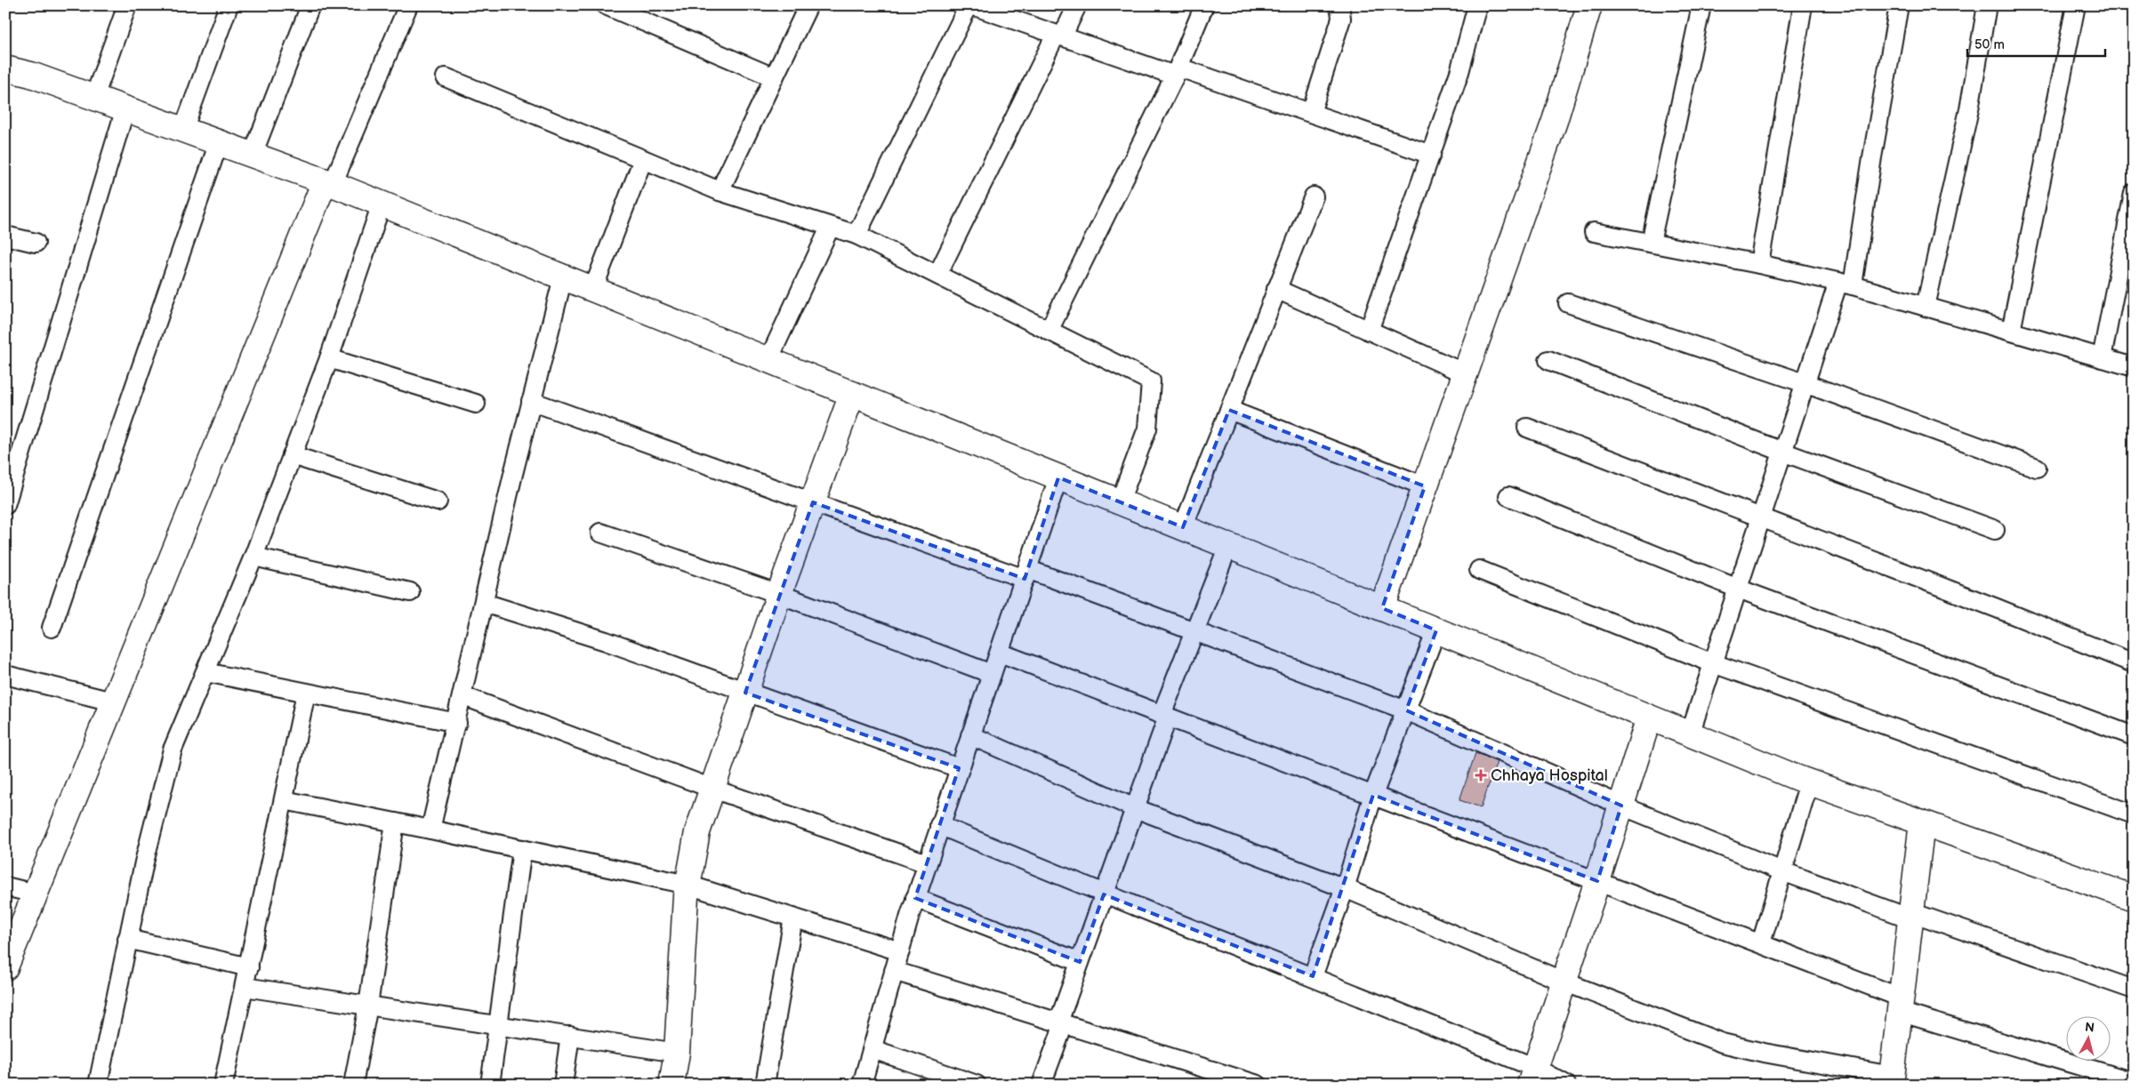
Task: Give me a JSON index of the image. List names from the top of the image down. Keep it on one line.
{"places":{"health":["Chhaya Hospital"]},"scale_bar":"50 m","north":"top"}
